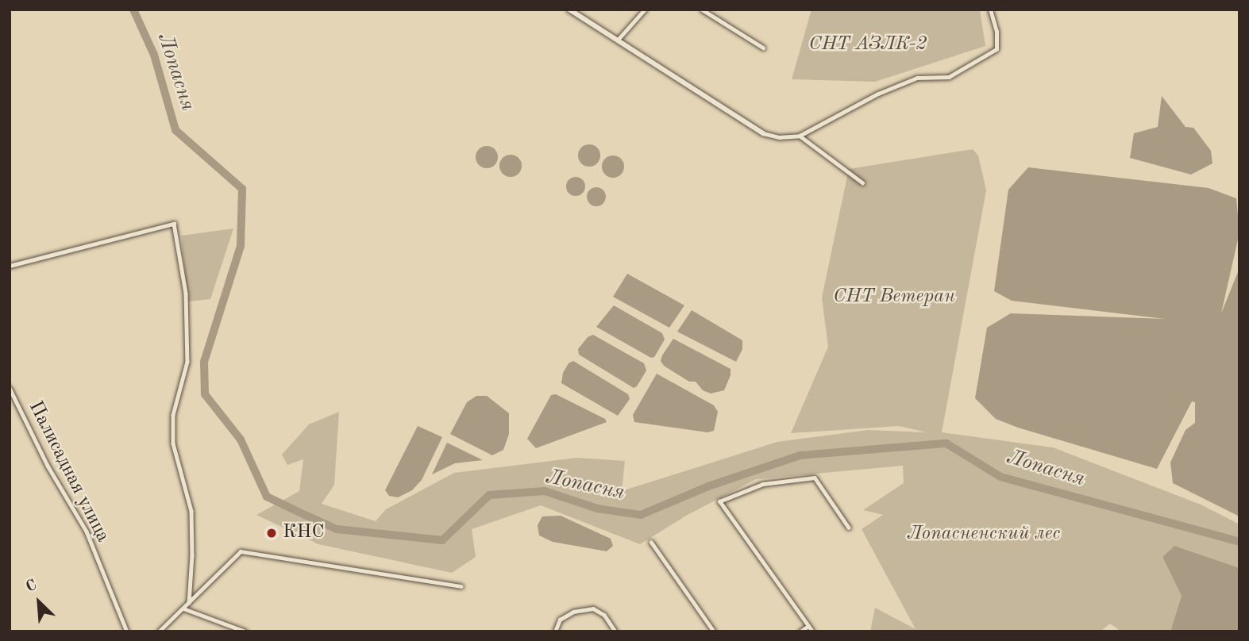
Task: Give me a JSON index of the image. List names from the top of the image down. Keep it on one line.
{"streets":{"street":["Палисадная улица"]},"water":["Лопасня"],"parks":["СНТ АЗЛК-2","СНТ Ветеран","Лопасненский лес"],"places":["КНС"],"north":"top left"}
